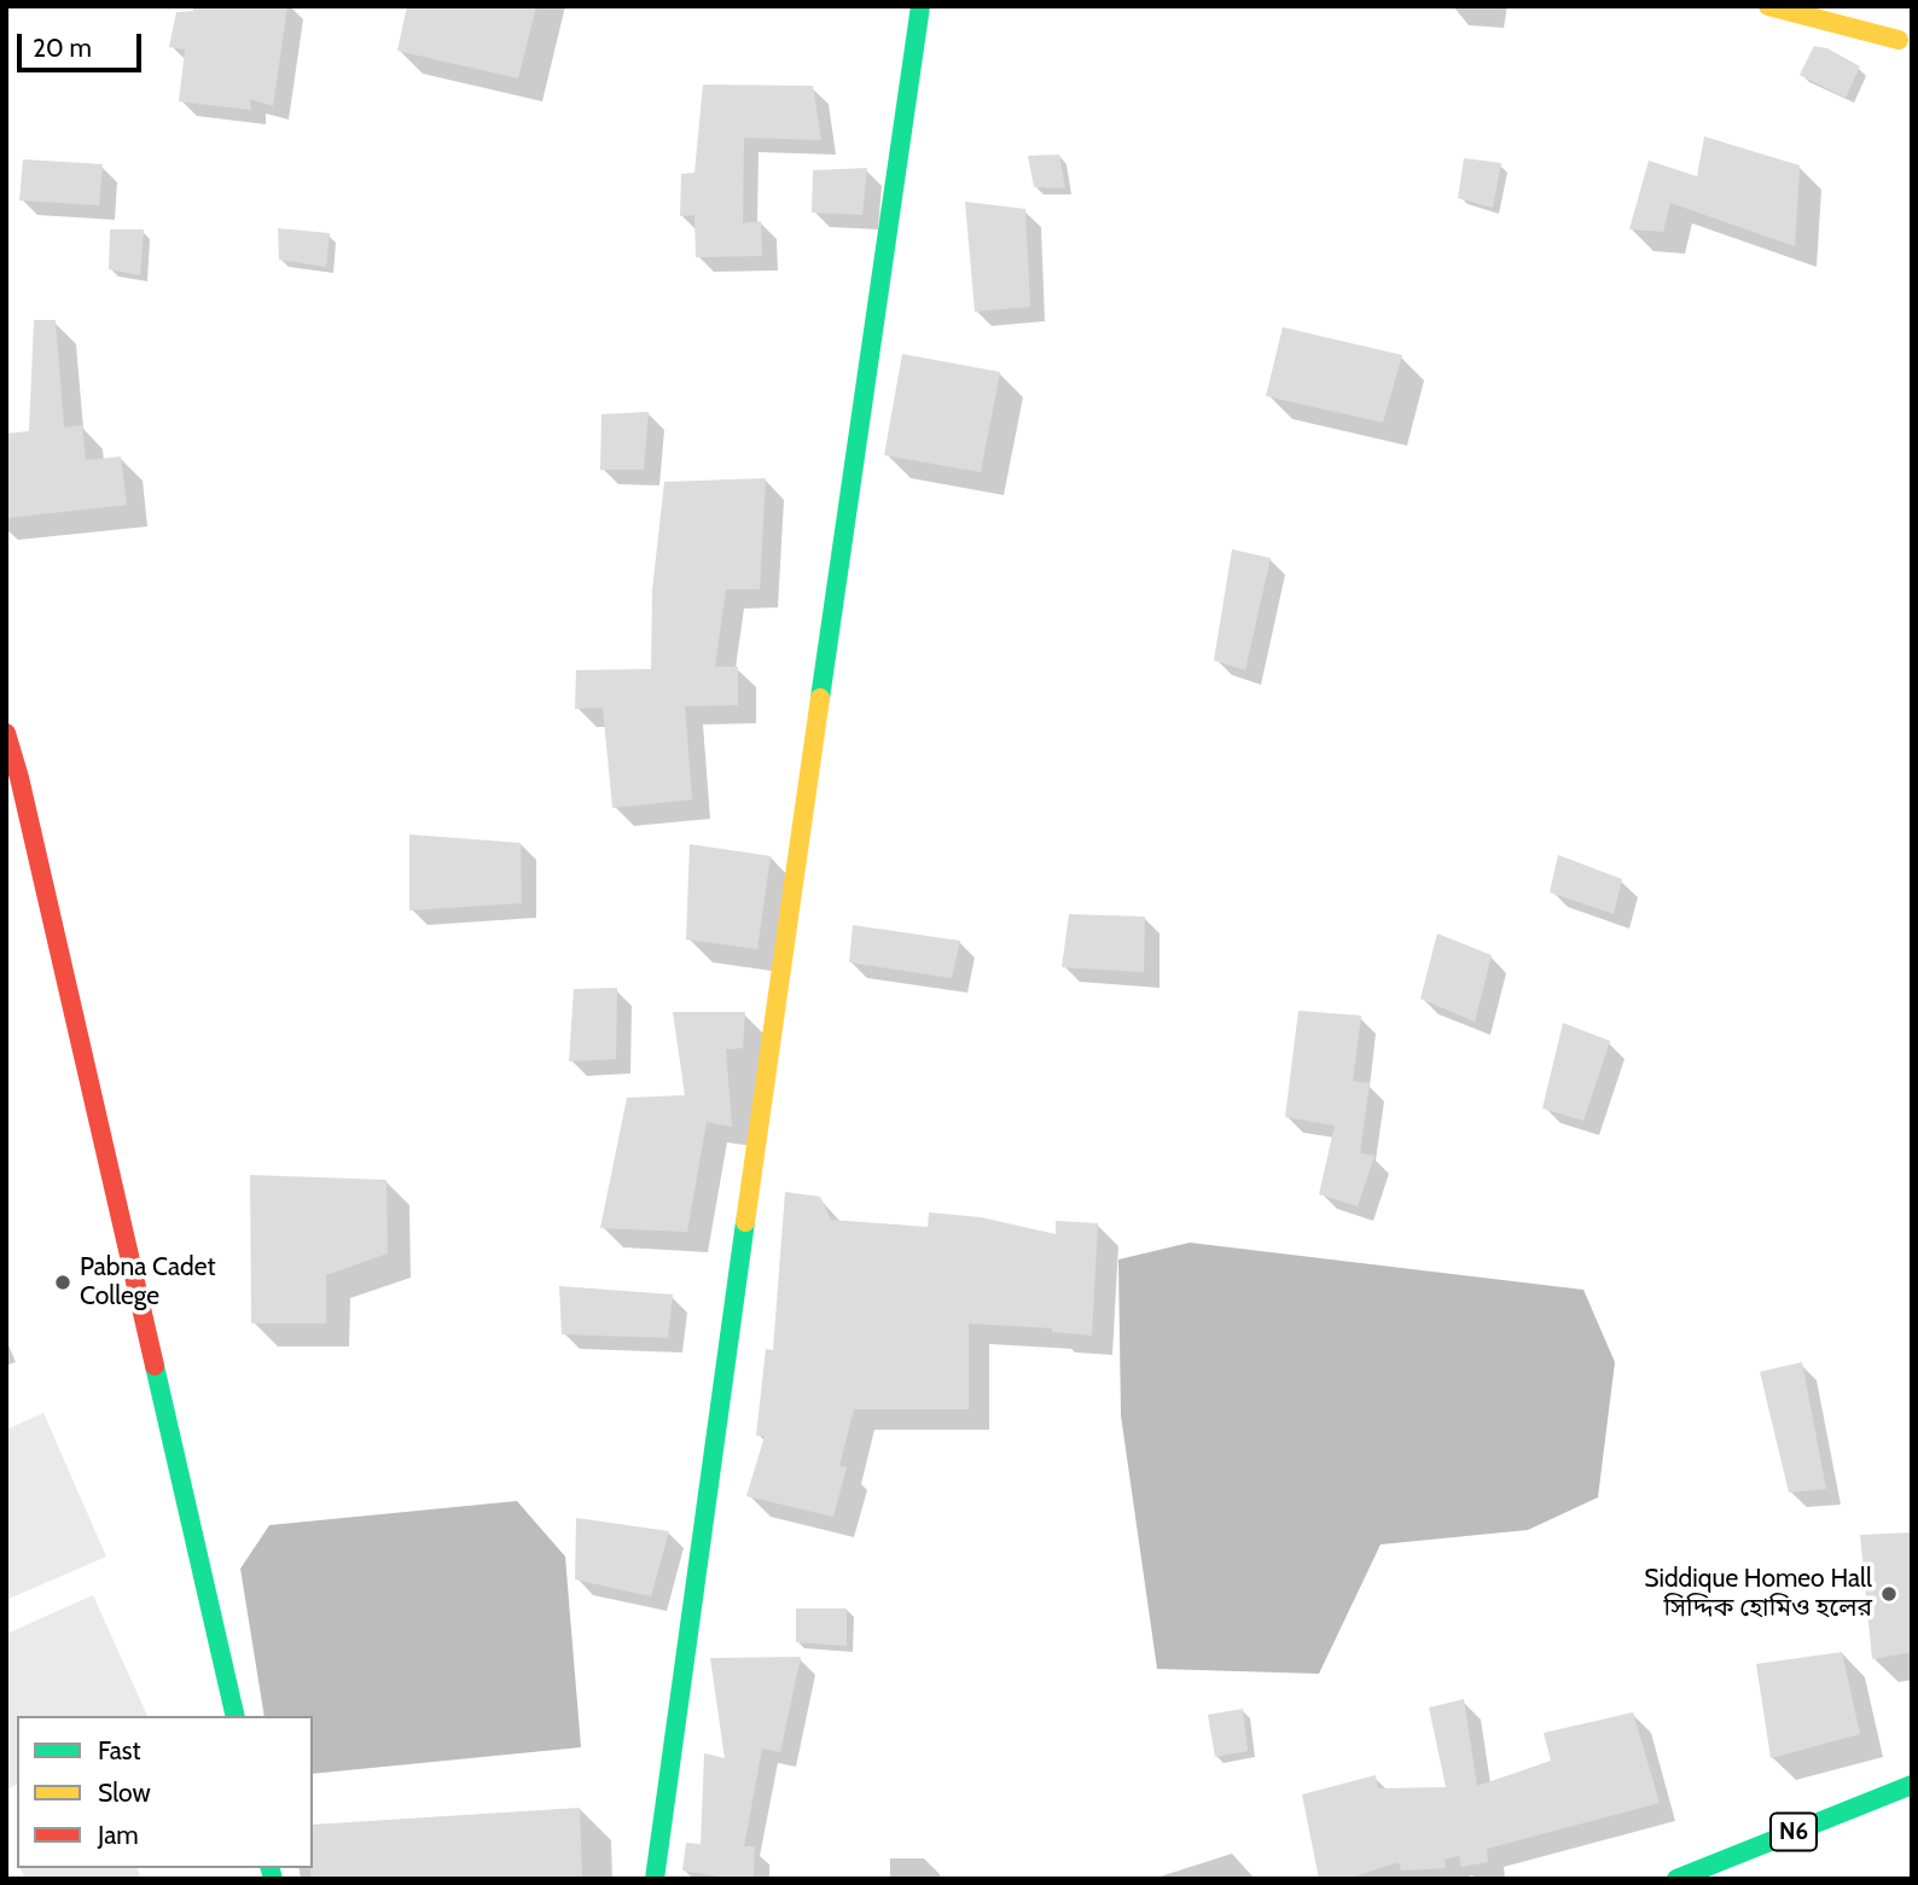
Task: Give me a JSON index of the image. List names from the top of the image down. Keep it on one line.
{"streets":{"main road":["N6"]},"places":["Pabna Cadet College","Siddique Homeo Hall সিদ্দিক হোমিও হলের"],"legend":["Fast","Slow","Jam"],"scale_bar":"20 m"}
